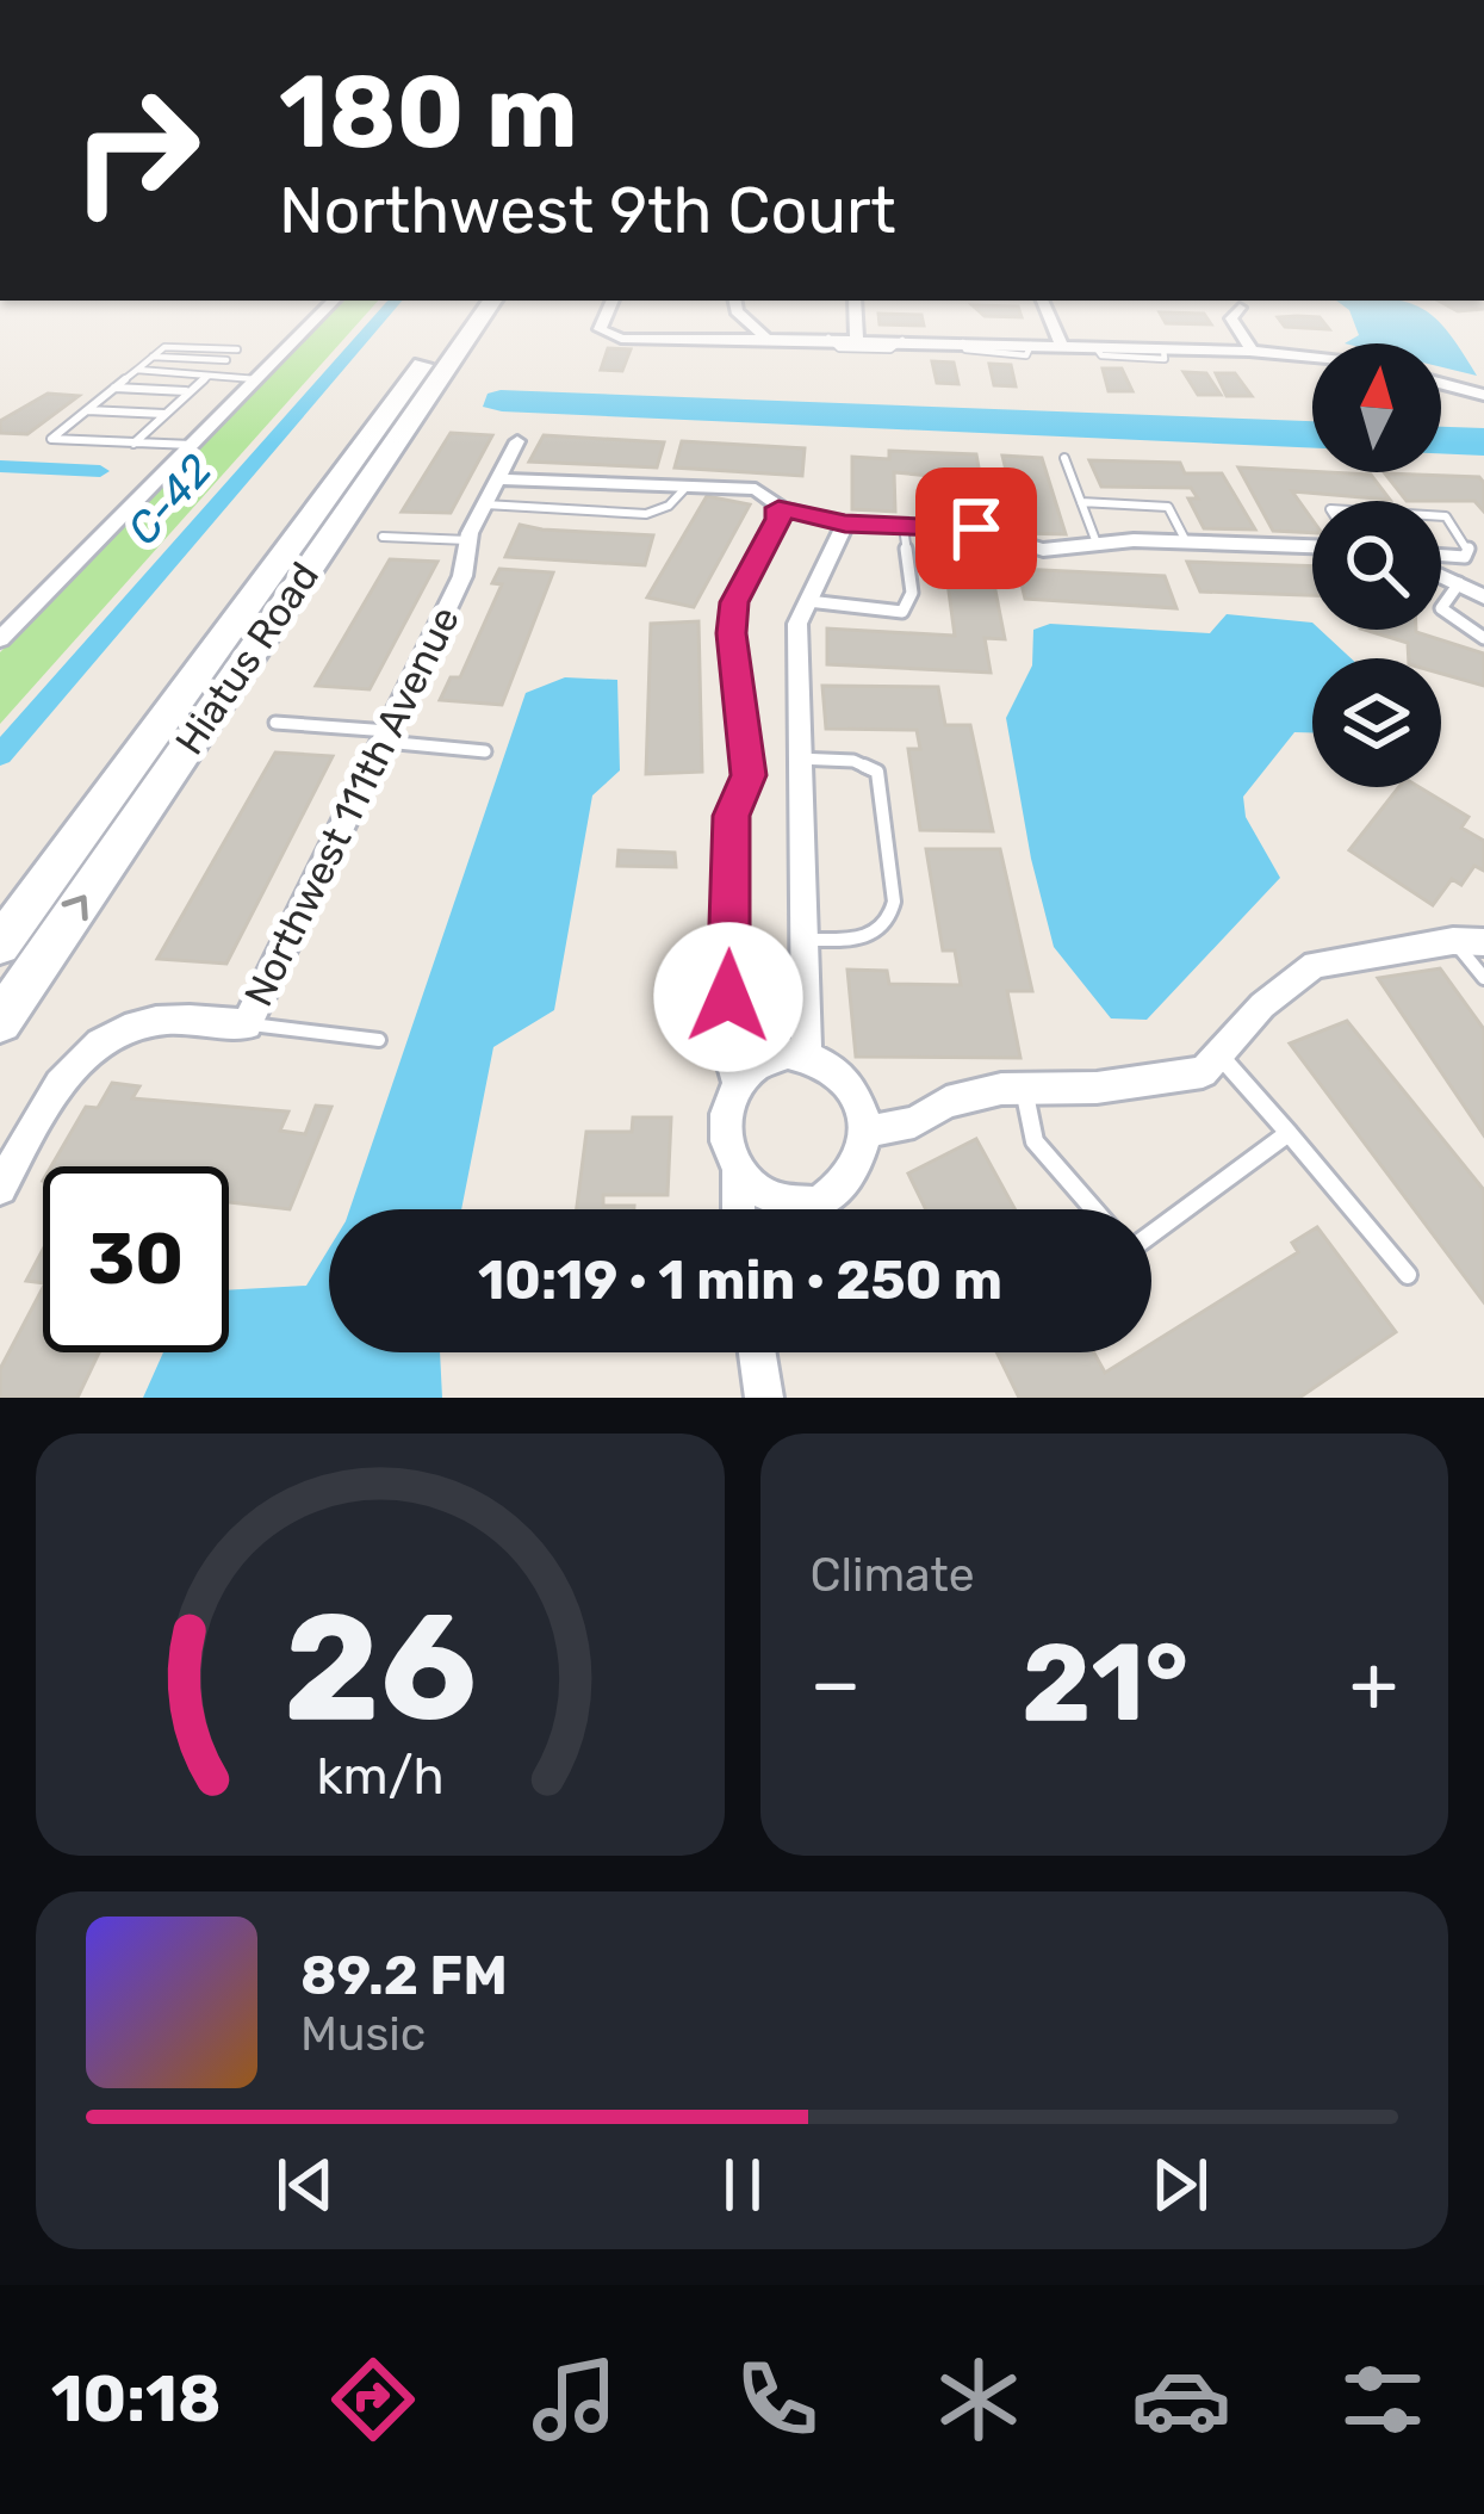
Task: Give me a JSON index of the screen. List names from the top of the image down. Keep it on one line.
{"streets":{"main road":["Hiatus Road"],"street":["Northwest 111th Avenue"]},"water":["C-42"],"north":"top","page":{"turn":["180 m","Northwest 9th Court"],"limit":"30","trip":"10:19 · 1 min · 250 m","tile":"Climate","heat":["−","21°","+"],"song":["89.2 FM","Music"],"tabs":"10:18","gauge":["26","km/h"]}}
